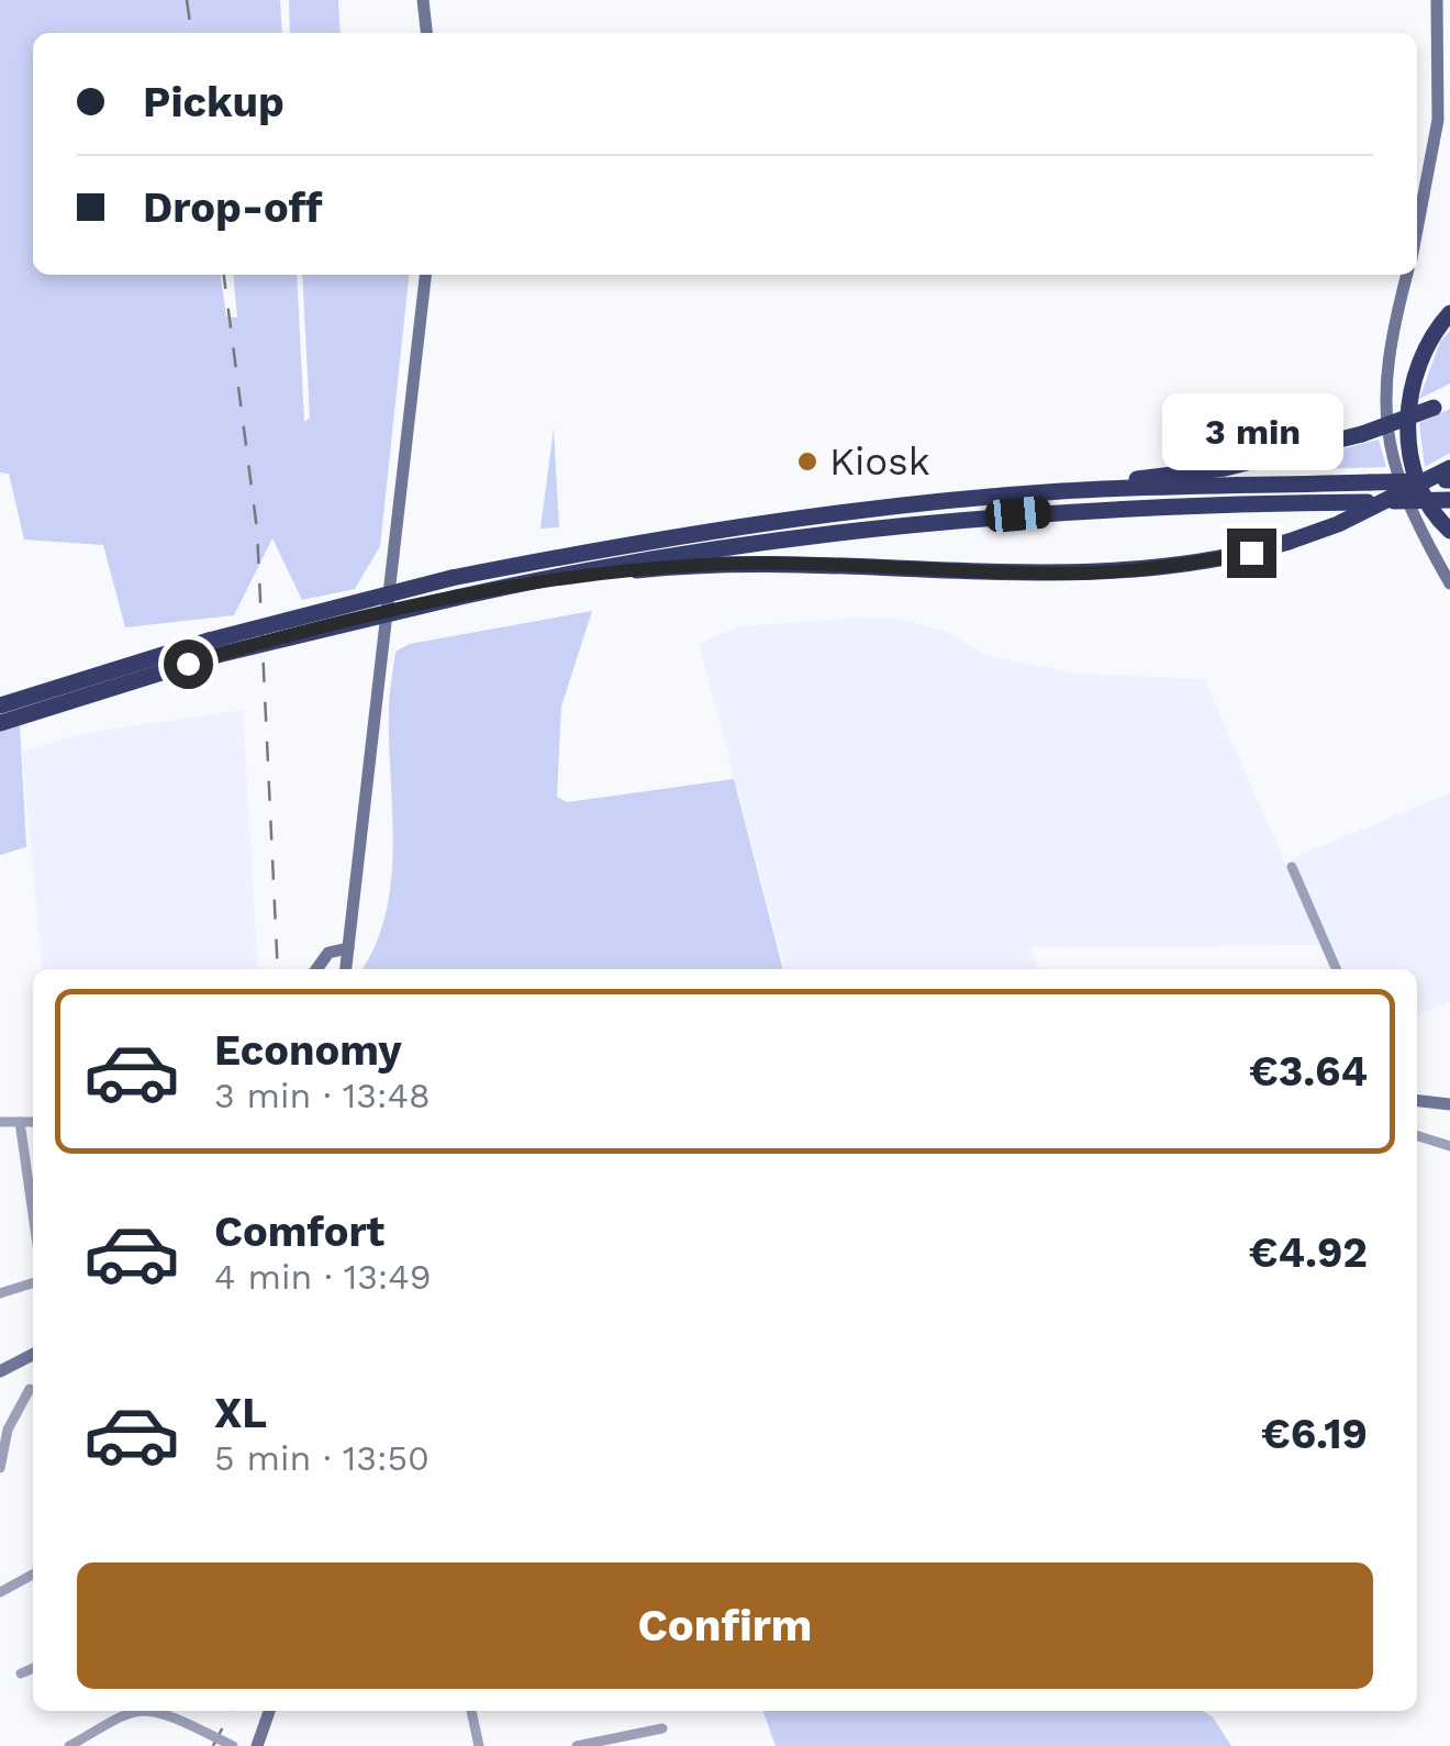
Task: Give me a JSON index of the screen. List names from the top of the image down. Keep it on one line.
{"places":["Kiosk"],"page":{"banner":["Pickup","Drop-off"],"bubble":"3 min","list":[{"name":"Economy","note":"3 min · 13:48","value":"€3.64"},{"name":"Comfort","note":"4 min · 13:49","value":"€4.92"},{"name":"XL","note":"5 min · 13:50","value":"€6.19"}],"buttons":"Confirm"}}
